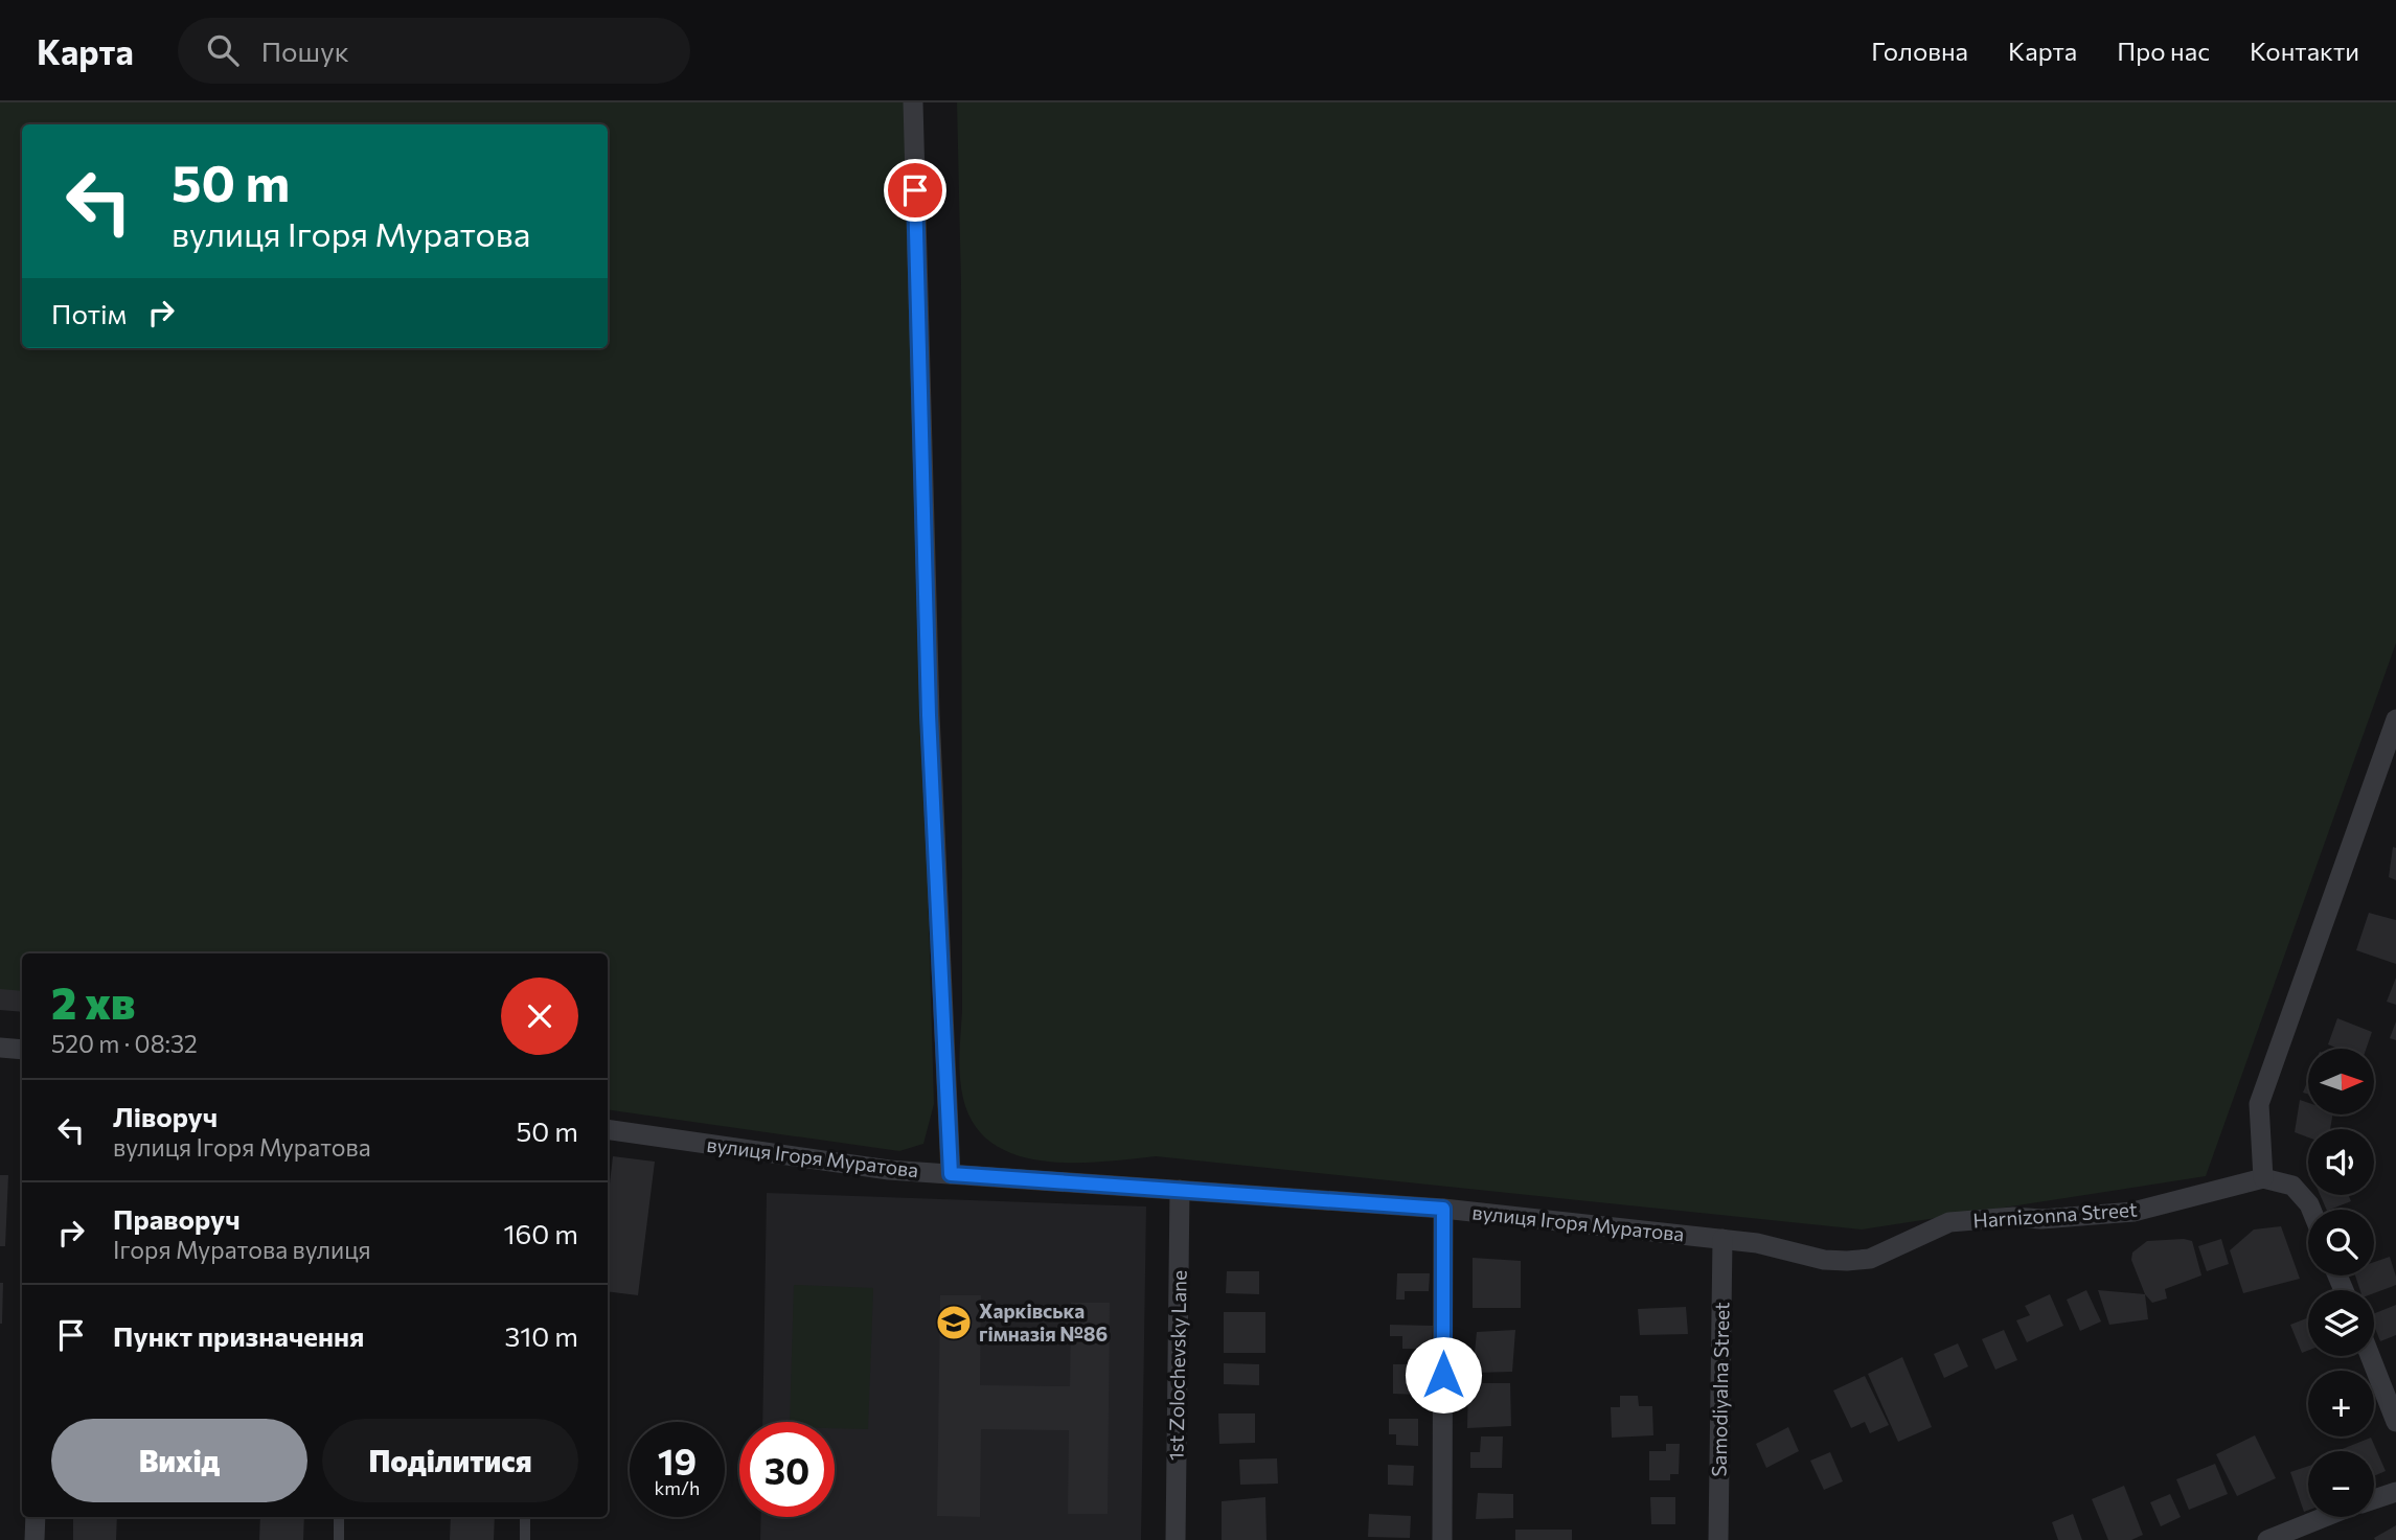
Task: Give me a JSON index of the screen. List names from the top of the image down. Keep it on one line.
{"streets":{"street":["вулиця Ігоря Муратова","Harnizonna Street","1st Zolochevsky Lane","Samodiyalna Street"]},"crossings":[["вулиця Ігоря Муратова","Harnizonna Street"],["вулиця Ігоря Муратова","1st Zolochevsky Lane"],["вулиця Ігоря Муратова","Samodiyalna Street"],["Harnizonna Street","Samodiyalna Street"]],"places":{"school or university":["Харківська гімназія №86"]},"north":"right","page":{"header":"Карта","search":"Пошук","nav":["Головна","Карта","Про нас","Контакти"],"turn":["50 m","вулиця Ігоря Муратова"],"then":"Потім","heading":["2 хв","520 m · 08:32"],"map_buttons":["+","−"],"list":[{"name":"Ліворуч","note":"вулиця Ігоря Муратова","value":"50 m"},{"name":"Праворуч","note":"Ігоря Муратова вулиця","value":"160 m"},{"name":"Пункт призначення","value":"310 m"}],"buttons":["Вихід","Поділитися"],"speed":"19 km/h","limit":"30"}}
